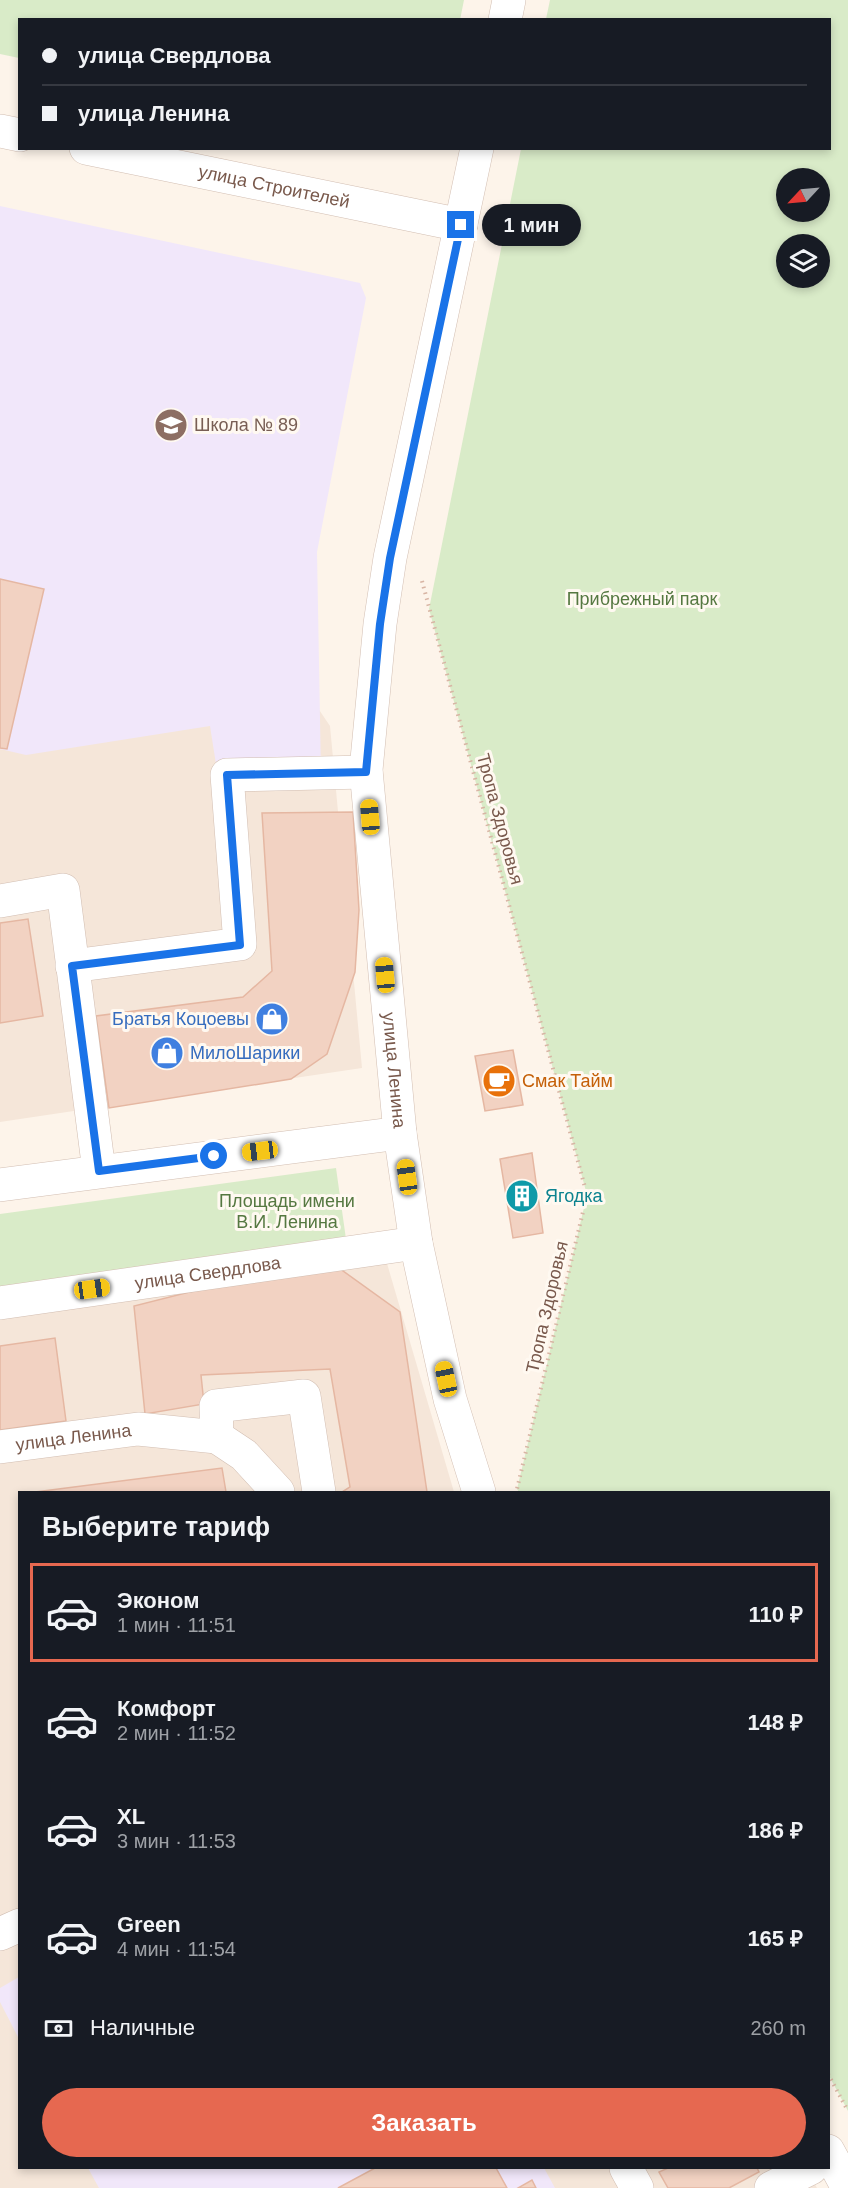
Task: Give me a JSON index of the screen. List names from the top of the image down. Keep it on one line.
{"streets":{"street":["улица Строителей","улица Ленина","улица Свердлова"],"path":["Тропа Здоровья"]},"crossings":[["улица Строителей","улица Ленина"],["улица Ленина","улица Свердлова"]],"parks":["Прибрежный парк","Площадь имени В.И. Ленина"],"places":{"school or university":["Школа № 89"],"shop":["Братья Коцоевы","МилоШарики"],"cafe":["Смак Тайм"],"building":["Ягодка"]},"north":"bottom left","page":{"banner":["улица Свердлова","улица Ленина"],"bubble":"1 мин","heading":"Выберите тариф","list":[{"name":"Эконом","note":"1 мин · 11:51","value":"110 ₽"},{"name":"Комфорт","note":"2 мин · 11:52","value":"148 ₽"},{"name":"XL","note":"3 мин · 11:53","value":"186 ₽"},{"name":"Green","note":"4 мин · 11:54","value":"165 ₽"}],"pay":["Наличные","260 m"],"buttons":"Заказать"}}
